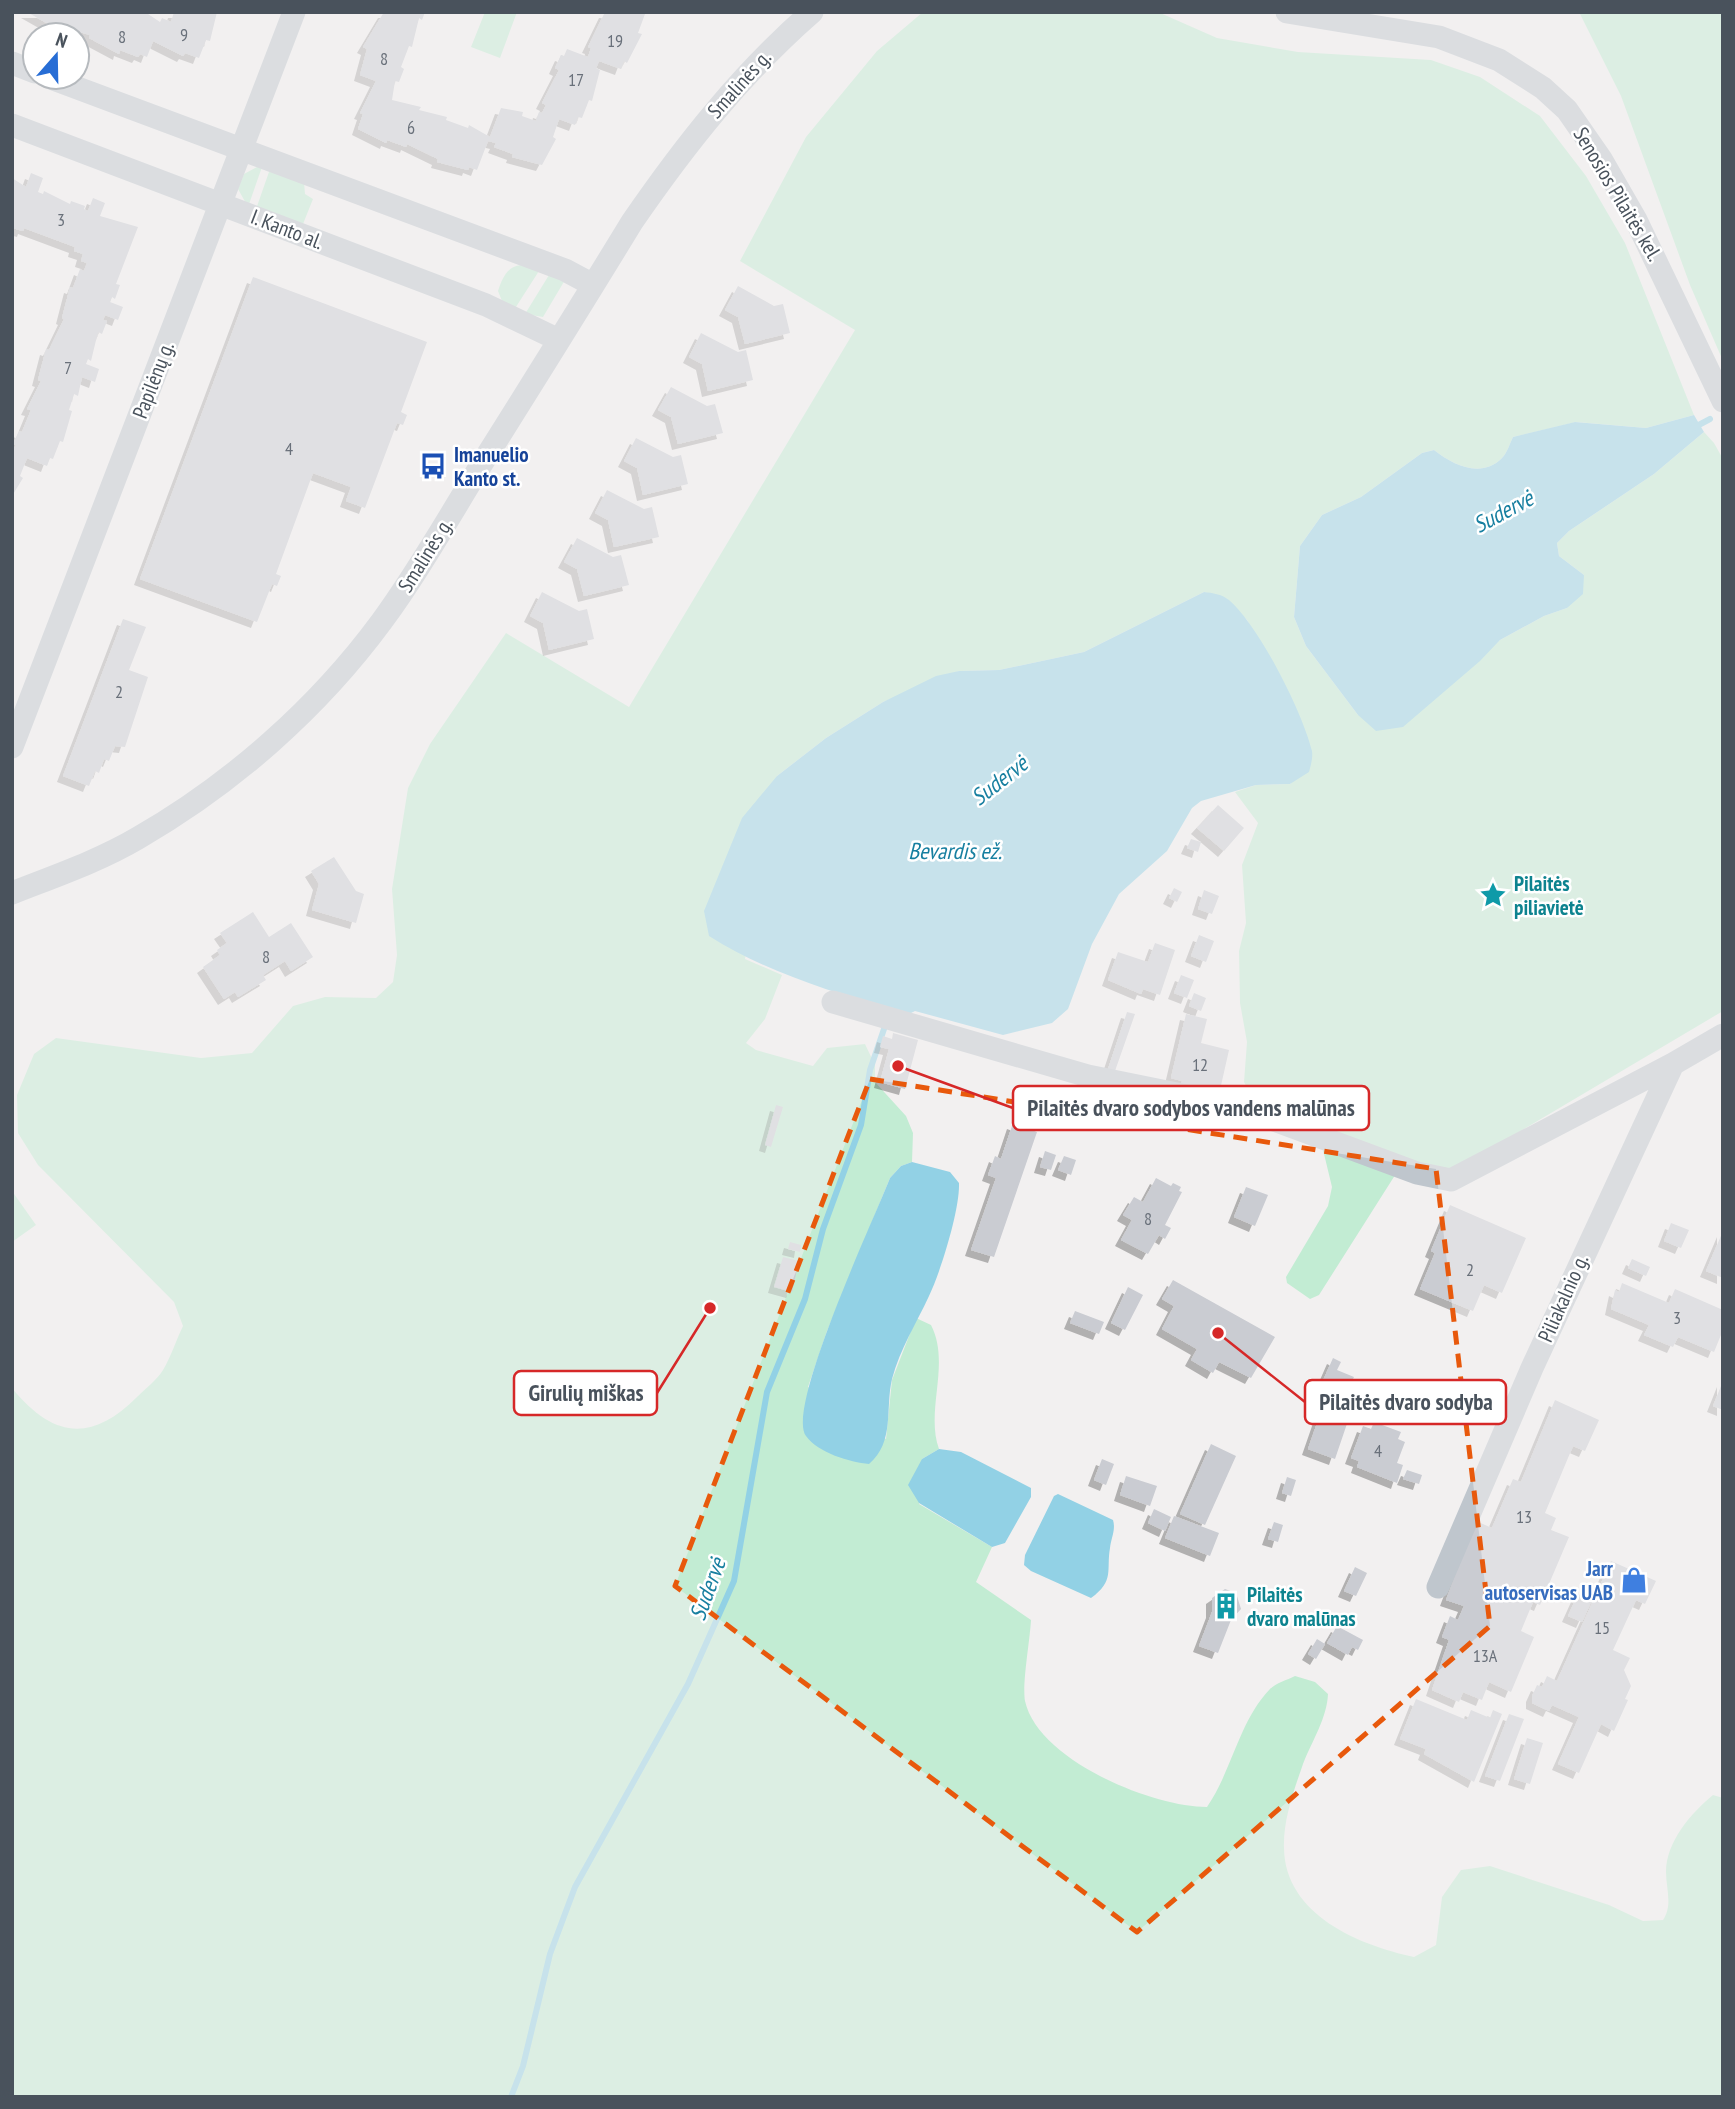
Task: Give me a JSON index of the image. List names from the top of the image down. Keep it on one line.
{"streets":{"street":["Smalinės g.","Senosios Pilaitės kel.","I. Kanto al.","Papilėnų g.","Piliakalnio g."]},"crossings":[["Smalinės g.","I. Kanto al."],["I. Kanto al.","Papilėnų g."]],"water":["Sudervė","Bevardis ež."],"places":{"bus stop":["Imanuelio Kanto st."],"place":["Pilaitės piliavietė"],"other":["Pilaitės dvaro sodybos vandens malūnas","Girulių miškas","Pilaitės dvaro sodyba"],"shop":["Jarr autoservisas UAB"],"building":["Pilaitės dvaro malūnas"]},"house_numbers":["9","8","19","8","17","6","3","7","4","2","8","12","8","2","3","4","13","15","13A"],"north":"top"}
